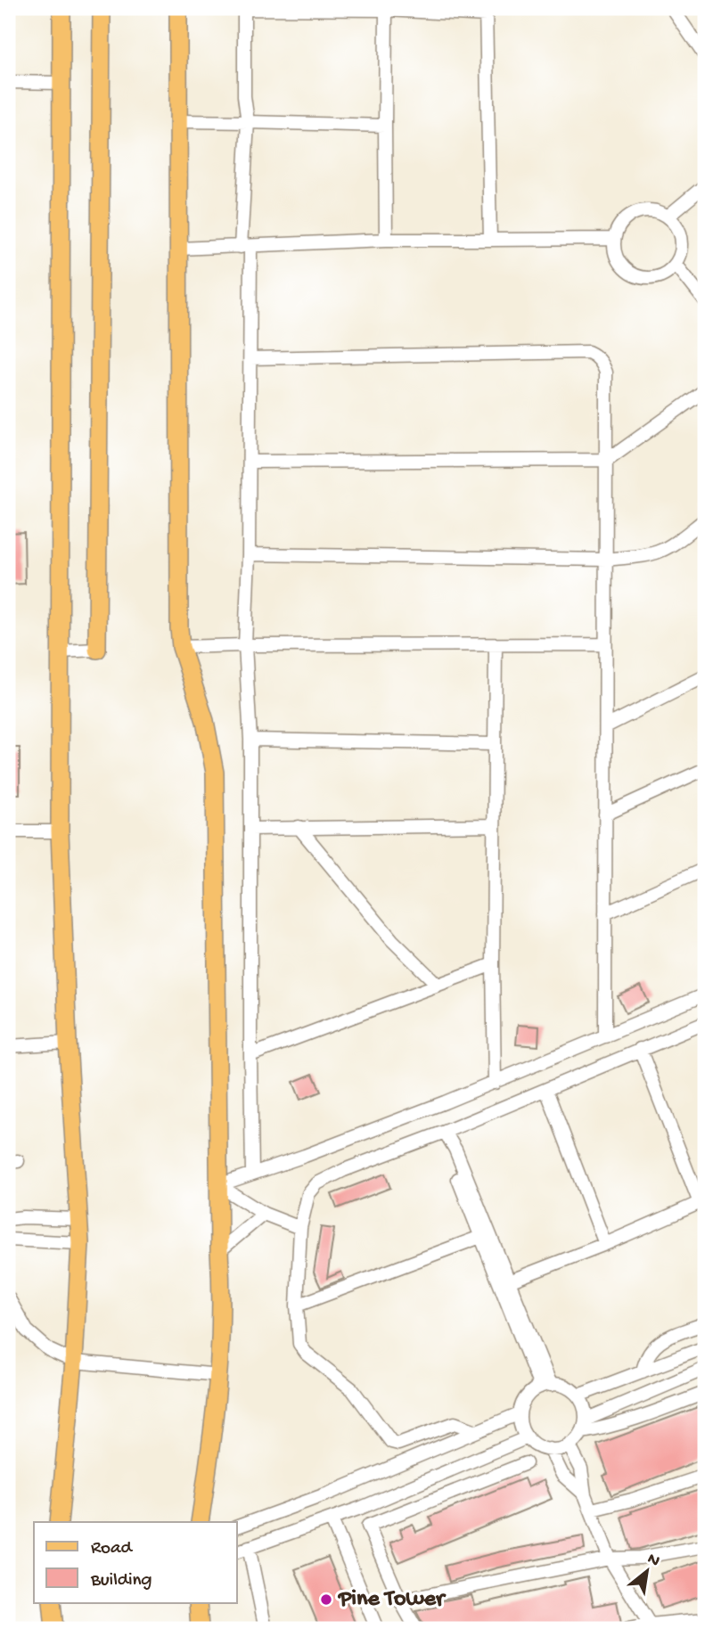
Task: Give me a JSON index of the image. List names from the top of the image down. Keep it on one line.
{"places":["Pine Tower"],"legend":["Road","Building"],"north":"top right"}
